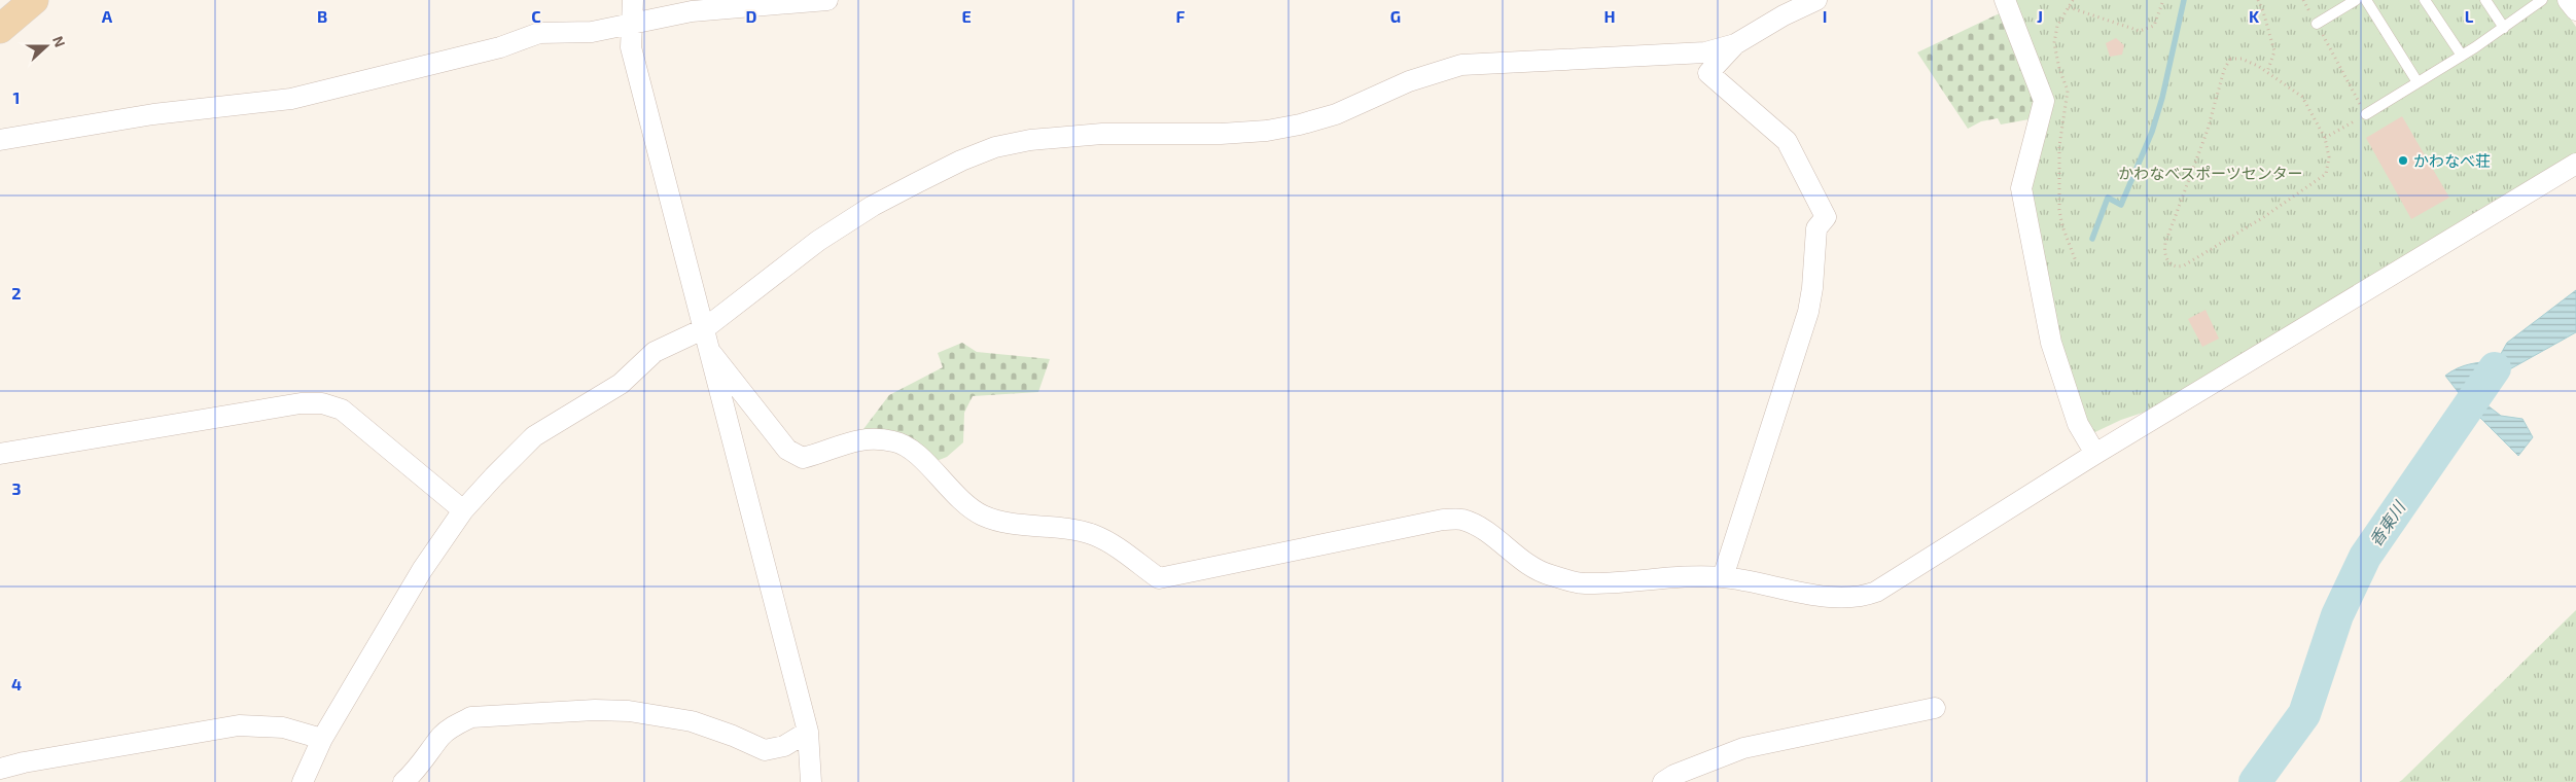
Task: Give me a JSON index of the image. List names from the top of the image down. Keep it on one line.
{"water":["香東川"],"parks":["かわなべスポーツセンター"],"places":["かわなべ荘"],"north":"right","grid":{"columns":["A","B","C","D","E","F","G","H","I","J","K","L"],"rows":["1","2","3","4"]}}
